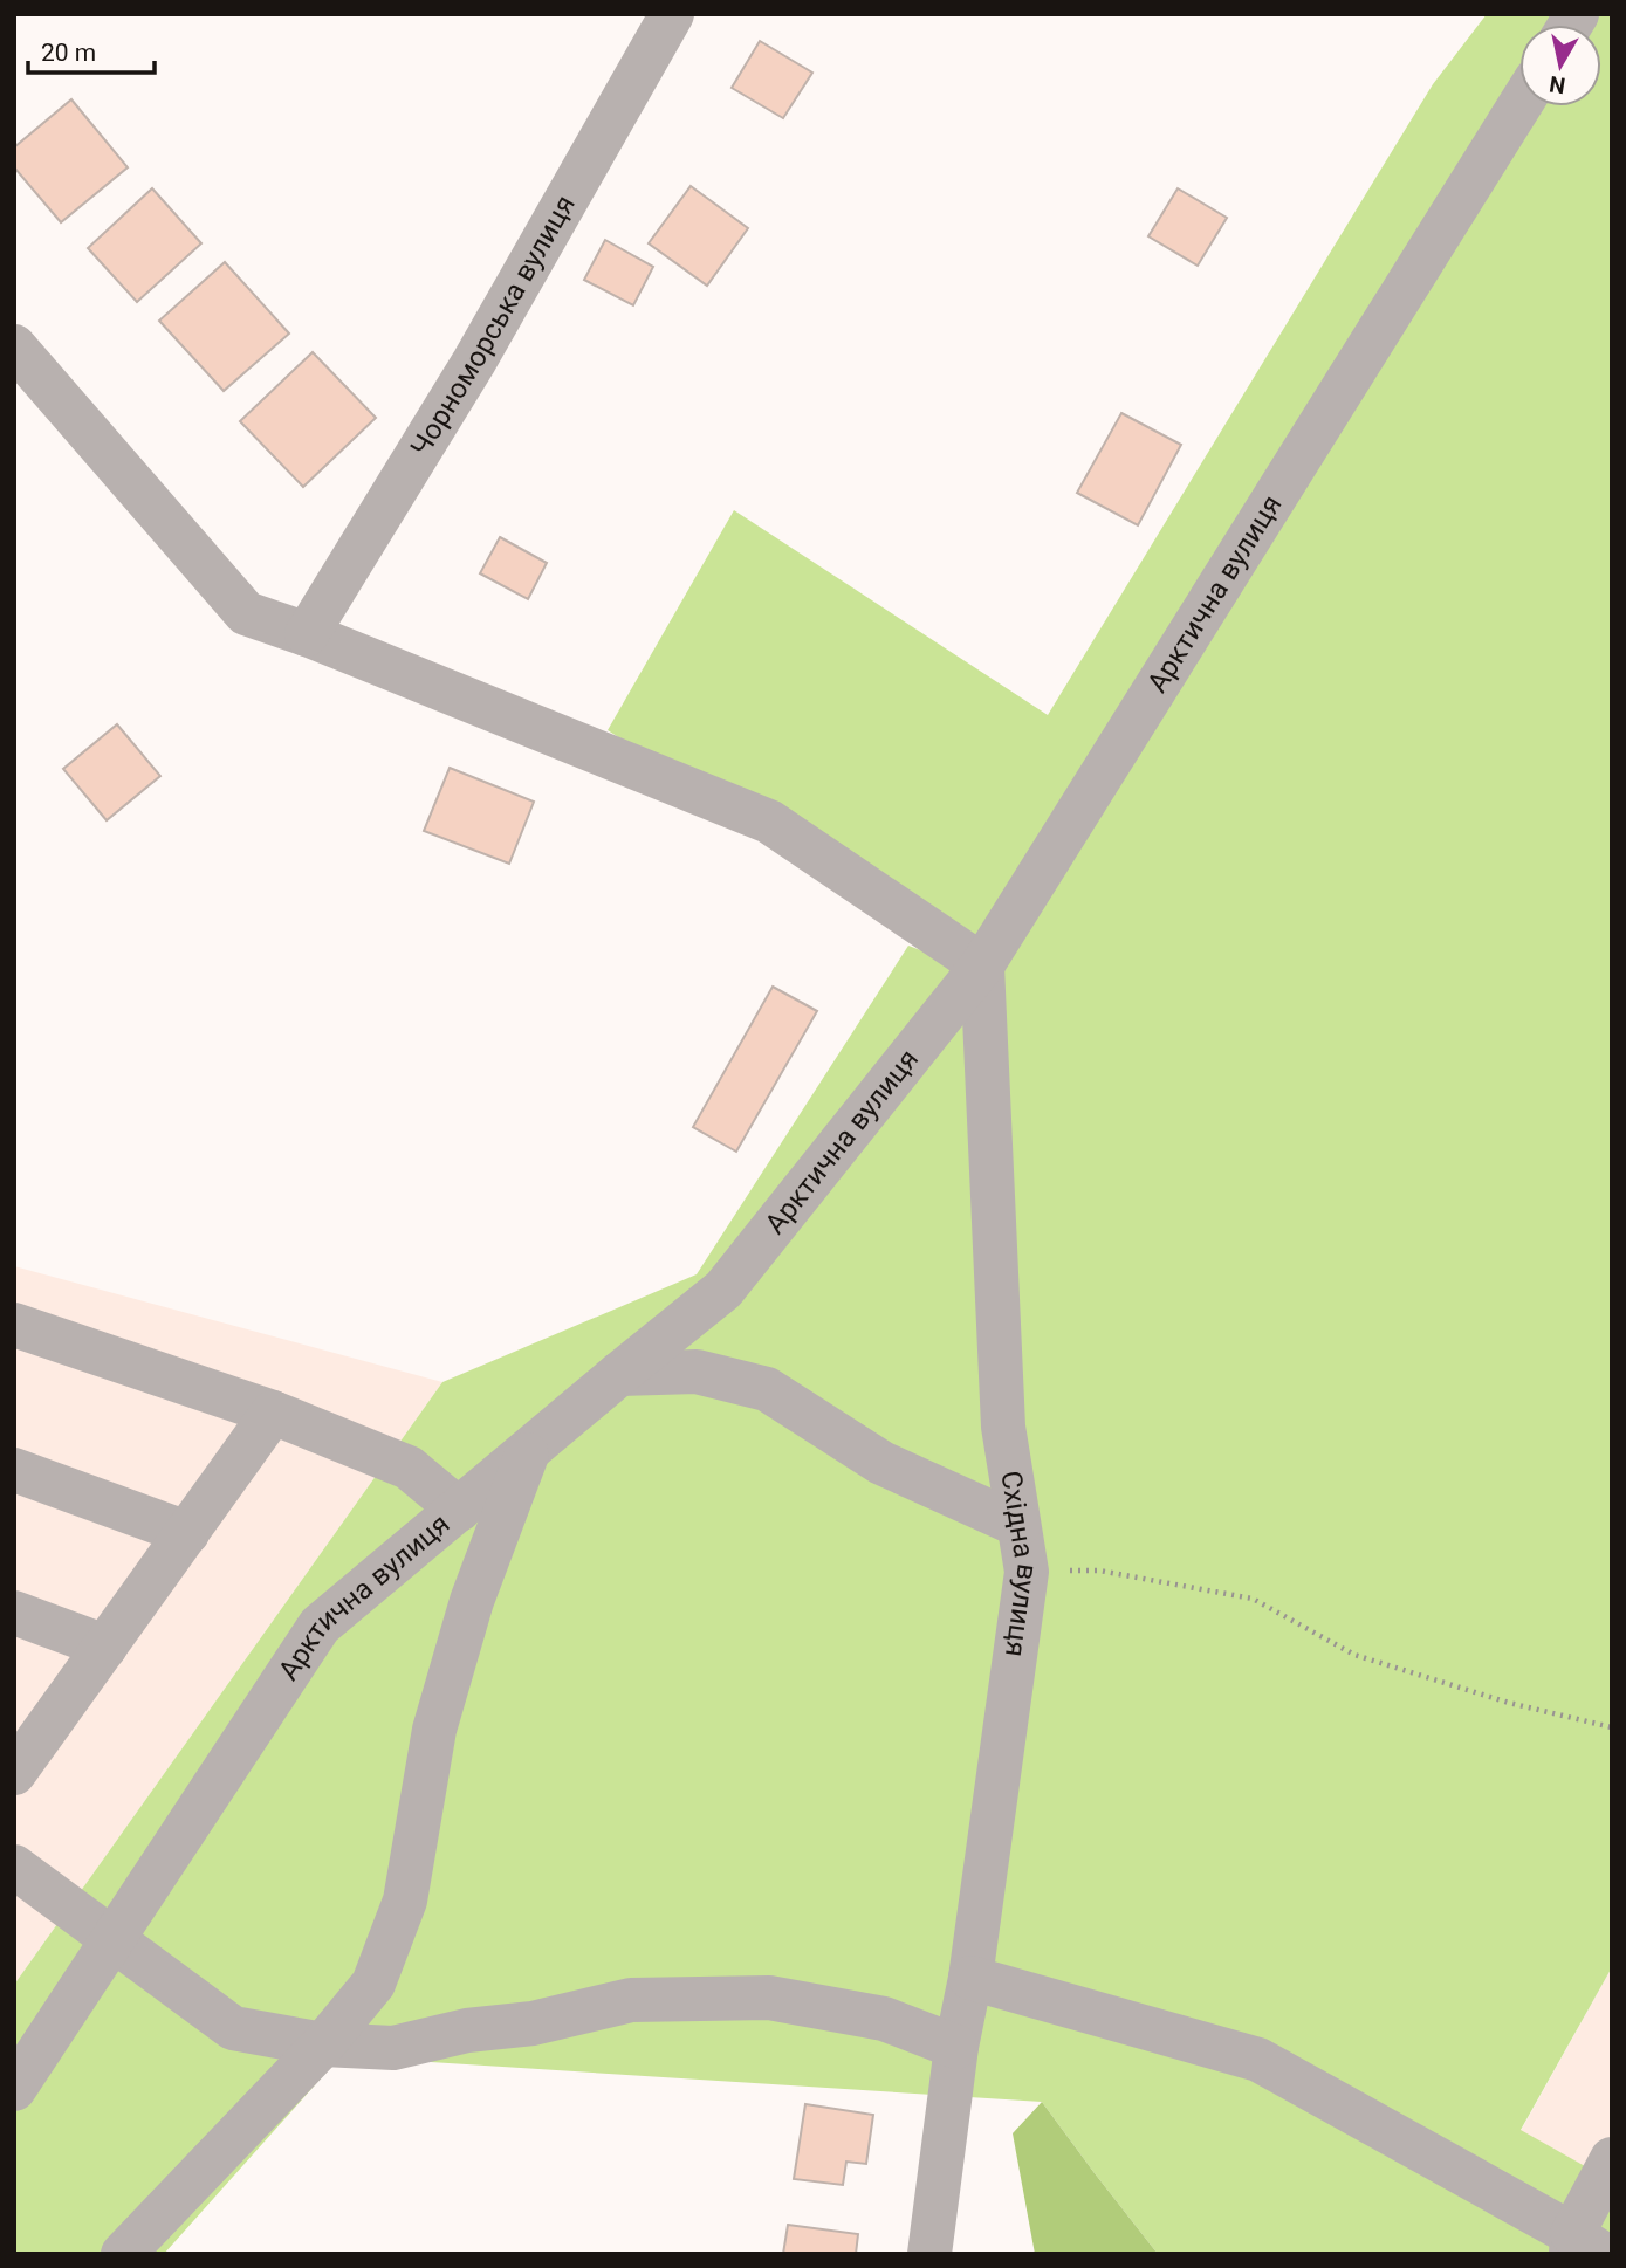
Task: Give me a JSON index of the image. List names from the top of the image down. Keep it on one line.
{"streets":{"lane":["Чорноморська вулиця","Арктична вулиця","Східна вулиця"]},"crossings":[["Арктична вулиця","Східна вулиця"]],"scale_bar":"20 m","north":"bottom"}
